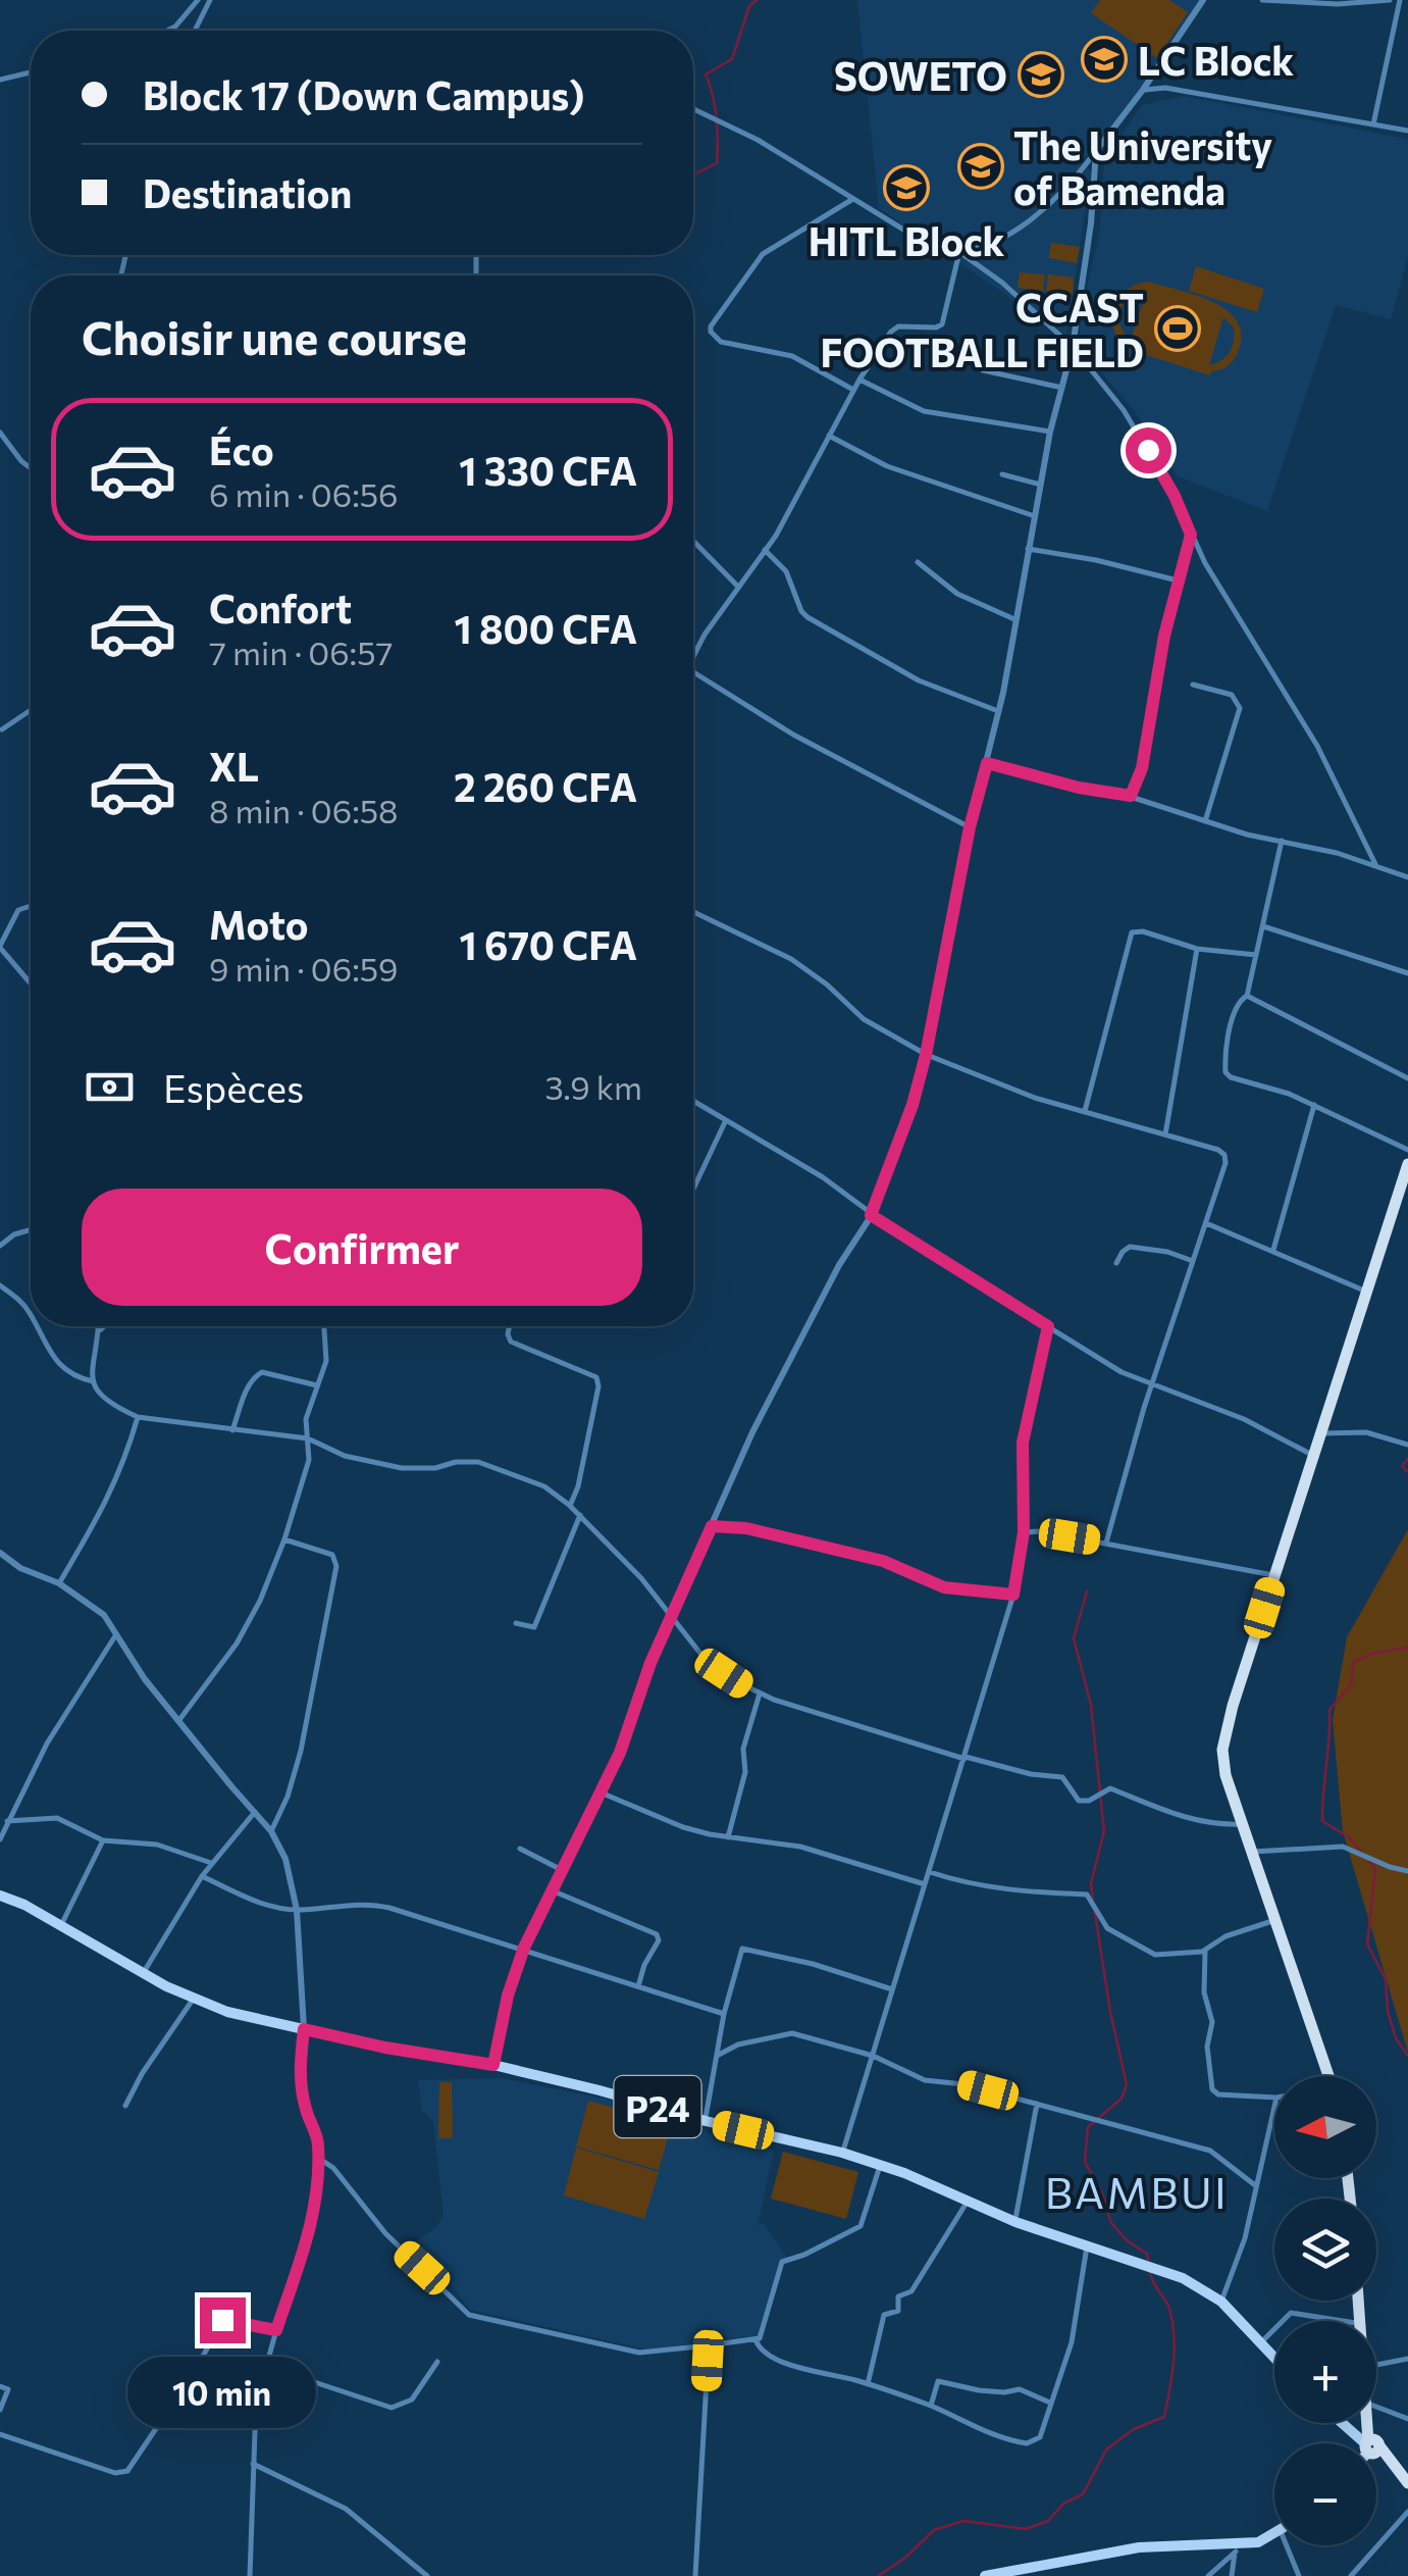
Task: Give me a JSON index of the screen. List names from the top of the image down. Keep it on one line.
{"streets":{"main road":["P24"]},"districts":["BAMBUI"],"places":{"school or university":["LC Block","SOWETO","The University of Bamenda","HITL Block"],"sports":["CCAST FOOTBALL FIELD"]},"north":"left","page":{"banner":["Block 17 (Down Campus)","Destination"],"heading":"Choisir une course","list":[{"name":"Éco","note":"6 min · 06:56","value":"1 330 CFA"},{"name":"Confort","note":"7 min · 06:57","value":"1 800 CFA"},{"name":"XL","note":"8 min · 06:58","value":"2 260 CFA"},{"name":"Moto","note":"9 min · 06:59","value":"1 670 CFA"}],"pay":["Espèces","3.9 km"],"buttons":"Confirmer","map_buttons":["+","−"],"bubble":"10 min"}}
